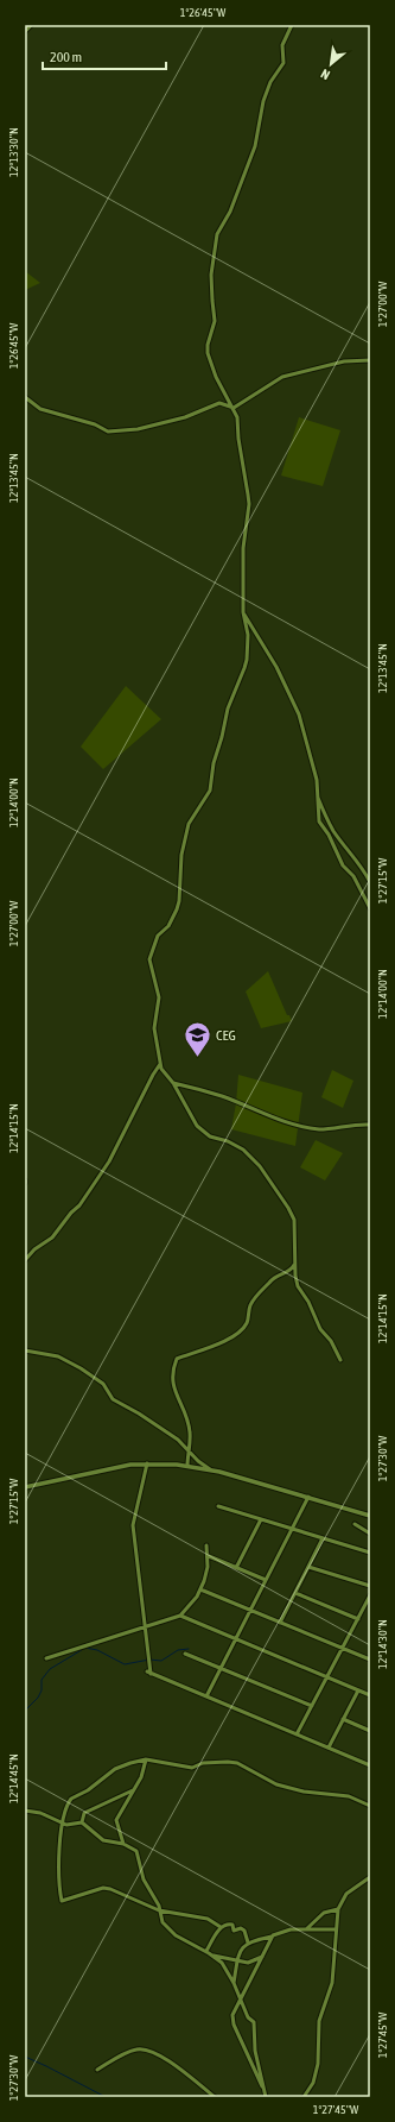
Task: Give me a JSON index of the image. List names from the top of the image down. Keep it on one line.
{"places":{"school or university":["CEG"]},"scale_bar":"200 m","north":"bottom left","coordinates":["1°26'45\"W","12°13'30\"N","1°27'00\"W","12°13'45\"N","12°14'00\"N","1°27'15\"W","12°14'15\"N","1°27'30\"W","12°14'30\"N","12°14'45\"N","1°27'45\"W"]}
